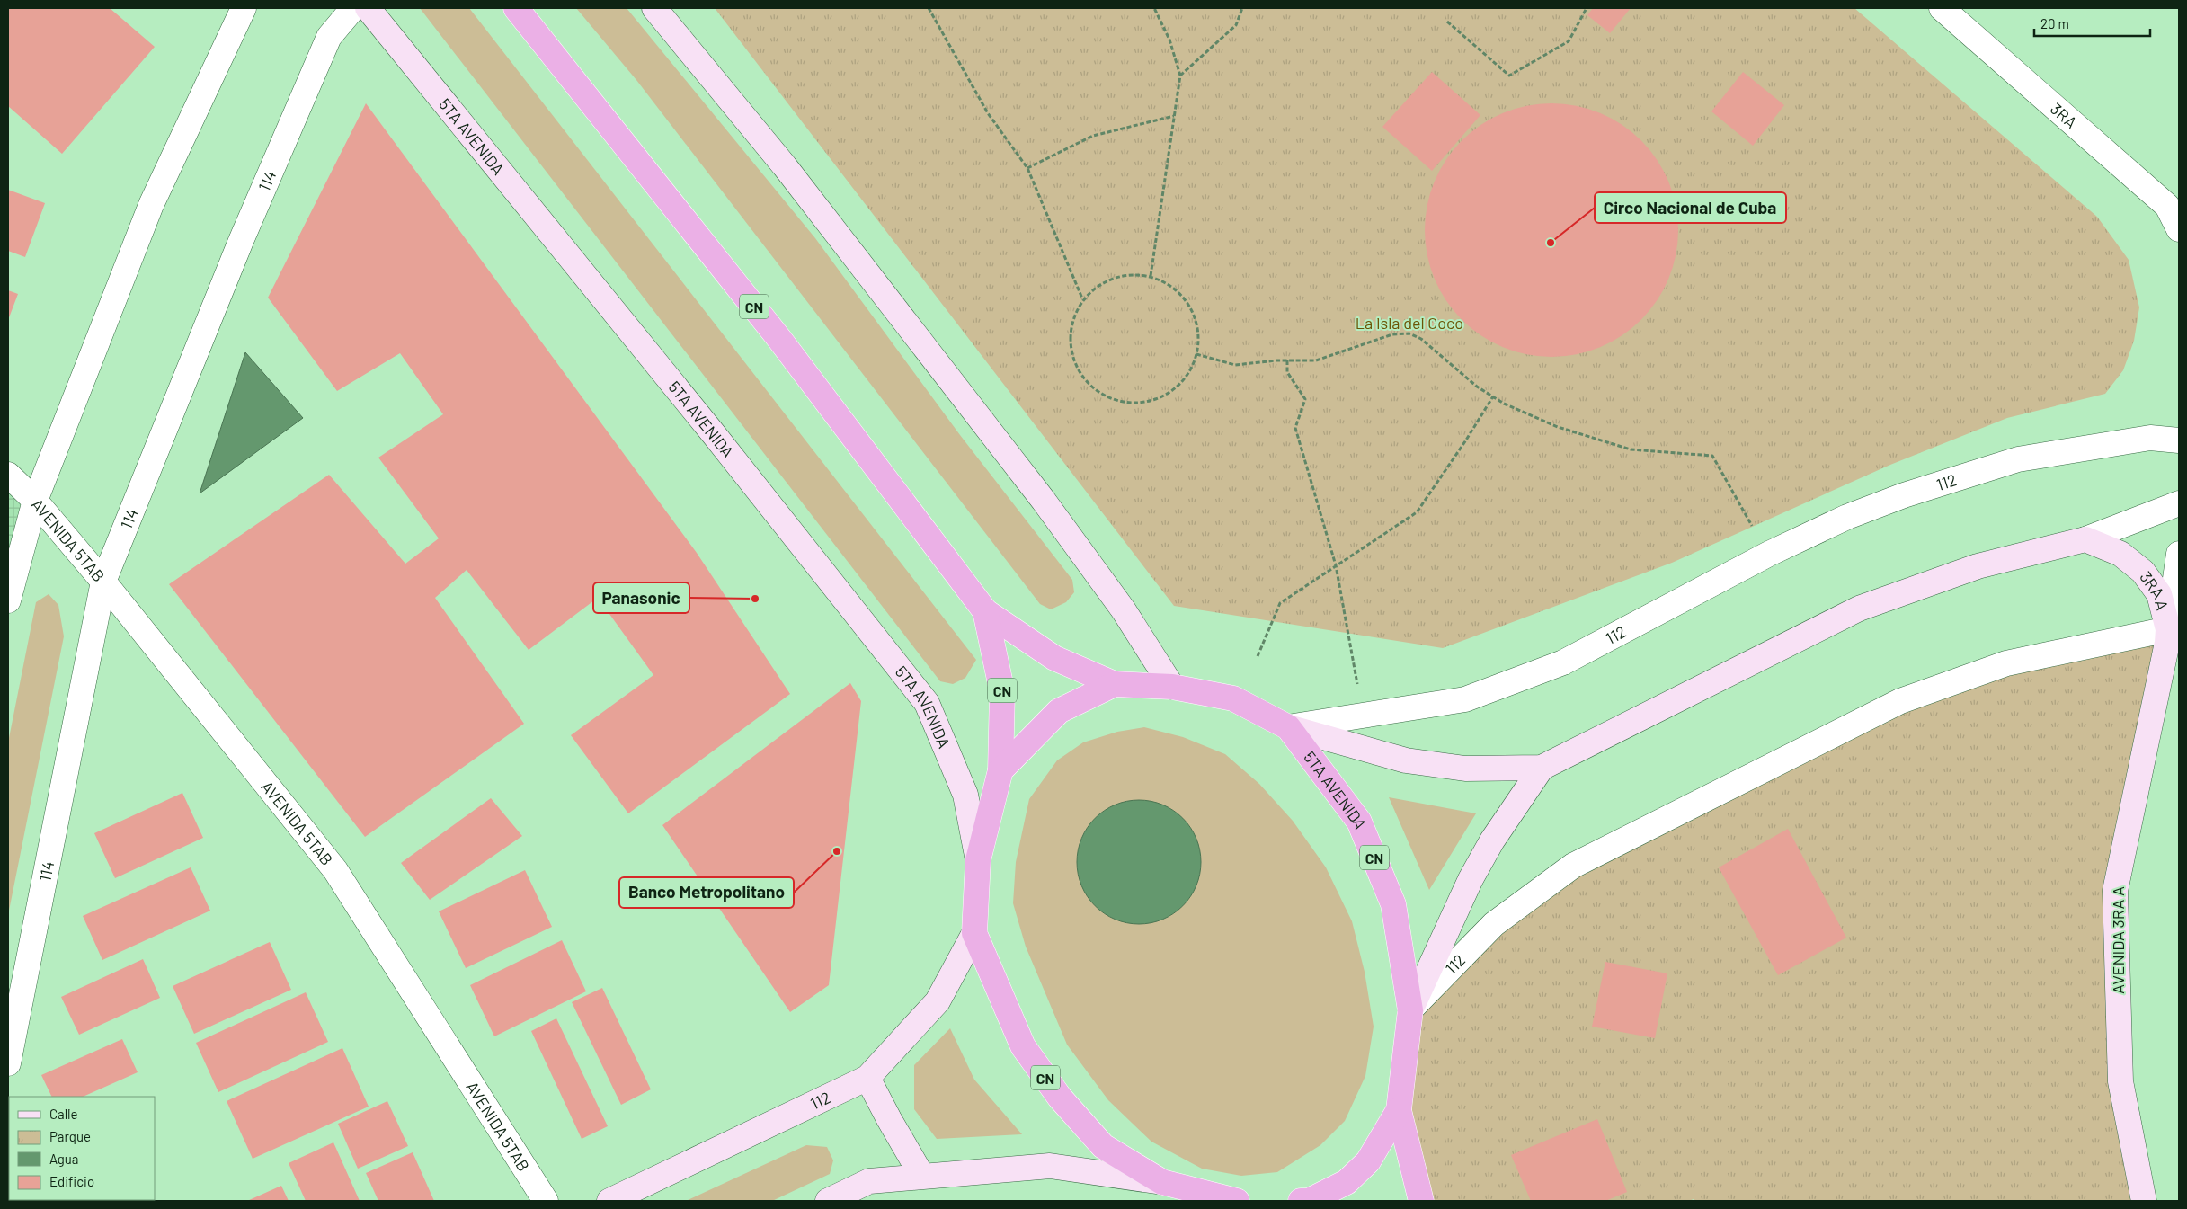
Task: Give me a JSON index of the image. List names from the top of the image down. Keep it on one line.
{"streets":{"highway":["5TA AVENIDA","CN"],"main road":["112","3RA A","AVENIDA 3RA A"],"street":["3RA","114","AVENIDA 5TAB"]},"crossings":[["5TA AVENIDA","112"],["114","AVENIDA 5TAB"],["112","3RA A"],["112","AVENIDA 3RA A"],["3RA A","AVENIDA 3RA A"]],"parks":["La Isla del Coco"],"places":["Circo Nacional de Cuba","Panasonic","Banco Metropolitano"],"legend":["Calle","Parque","Agua","Edificio"],"scale_bar":"20 m"}
